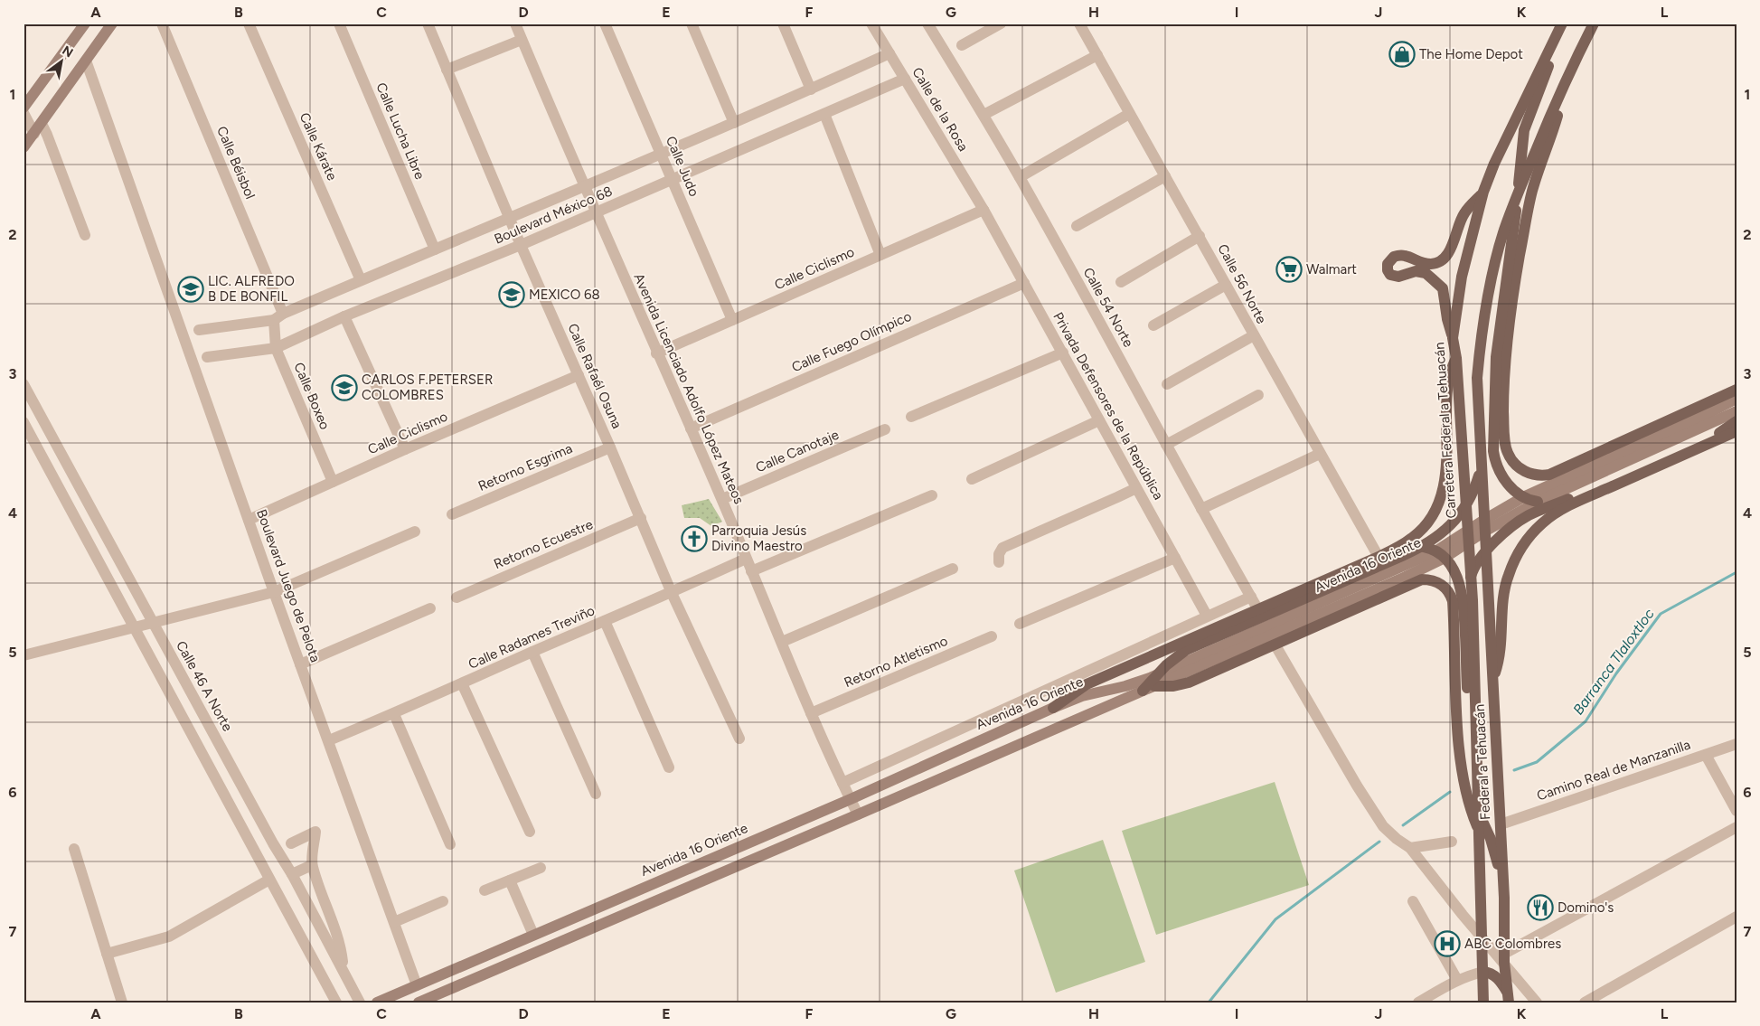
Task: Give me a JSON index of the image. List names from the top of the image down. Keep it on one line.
{"streets":{"main road":["Carretera Federal a Tehuacán","Avenida 16 Oriente","Federal a Tehuacán"],"street":["Calle de la Rosa","Calle Lucha Libre","Calle Kárate","Calle Béisbol","Calle Judo","Boulevard México 68","Calle Ciclismo","Calle 56 Norte","Calle 54 Norte","Calle Fuego Olímpico","Calle Rafaél Osuna","Avenida Licenciado Adolfo López Mateos","Calle Boxeo","Privada Defensores de la República","Calle Canotaje","Retorno Esgrima","Retorno Ecuestre","Boulevard Juego de Pelota","Calle Radames Treviño","Retorno Atletismo","Calle 46 A Norte","Camino Real de Manzanilla"]},"crossings":[["Calle de la Rosa","Boulevard México 68"],["Calle de la Rosa","Calle Ciclismo"],["Calle de la Rosa","Privada Defensores de la República"],["Calle Lucha Libre","Boulevard México 68"],["Calle Kárate","Boulevard México 68"],["Calle Béisbol","Boulevard México 68"],["Calle Béisbol","Calle Boxeo"],["Calle Judo","Boulevard México 68"],["Calle Judo","Calle Ciclismo"],["Boulevard México 68","Calle Rafaél Osuna"],["Boulevard México 68","Avenida Licenciado Adolfo López Mateos"],["Boulevard México 68","Calle Boxeo"],["Calle Ciclismo","Calle Rafaél Osuna"],["Calle Ciclismo","Avenida Licenciado Adolfo López Mateos"],["Calle Ciclismo","Calle Boxeo"],["Calle Ciclismo","Privada Defensores de la República"],["Calle Ciclismo","Boulevard Juego de Pelota"],["Calle Fuego Olímpico","Avenida Licenciado Adolfo López Mateos"],["Calle Fuego Olímpico","Privada Defensores de la República"],["Calle Rafaél Osuna","Retorno Esgrima"],["Calle Rafaél Osuna","Retorno Ecuestre"],["Calle Rafaél Osuna","Calle Radames Treviño"],["Avenida Licenciado Adolfo López Mateos","Calle Canotaje"],["Avenida Licenciado Adolfo López Mateos","Avenida 16 Oriente"],["Avenida Licenciado Adolfo López Mateos","Calle Radames Treviño"],["Avenida Licenciado Adolfo López Mateos","Retorno Atletismo"],["Carretera Federal a Tehuacán","Avenida 16 Oriente"],["Carretera Federal a Tehuacán","Federal a Tehuacán"],["Avenida 16 Oriente","Boulevard Juego de Pelota"],["Avenida 16 Oriente","Federal a Tehuacán"],["Boulevard Juego de Pelota","Calle Radames Treviño"],["Federal a Tehuacán","Camino Real de Manzanilla"]],"water":["Barranca Tlaloxtloc"],"places":{"shop":["The Home Depot"],"supermarket":["Walmart"],"school or university":["LIC. ALFREDO B DE BONFIL","MEXICO 68","CARLOS F.PETERSER COLOMBRES"],"church":["Parroquia Jesús Divino Maestro"],"restaurant":["Domino's"],"hospital":["ABC Colombres"]},"north":"top right","grid":{"columns":["A","B","C","D","E","F","G","H","I","J","K","L"],"rows":["1","2","3","4","5","6","7"]}}
